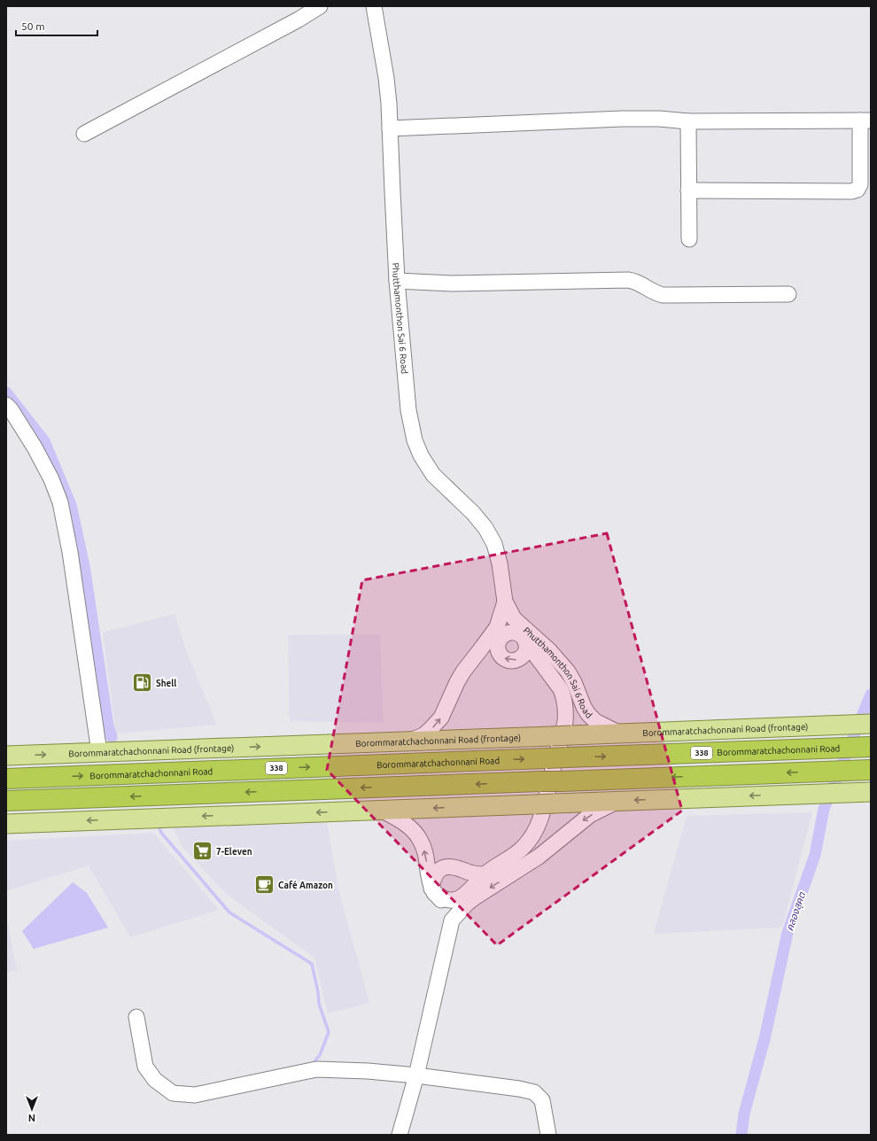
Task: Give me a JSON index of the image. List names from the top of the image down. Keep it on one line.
{"streets":{"highway":["Borommaratchachonnani Road","338"],"main road":["Borommaratchachonnani Road (frontage)"],"street":["Phutthamonthon Sai 6 Road"]},"crossings":[["Phutthamonthon Sai 6 Road","Borommaratchachonnani Road (frontage)"]],"water":["คลองสุคต"],"places":{"fuel station":["Shell"],"supermarket":["7-Eleven"],"cafe":["Café Amazon"]},"scale_bar":"50 m","north":"bottom"}
